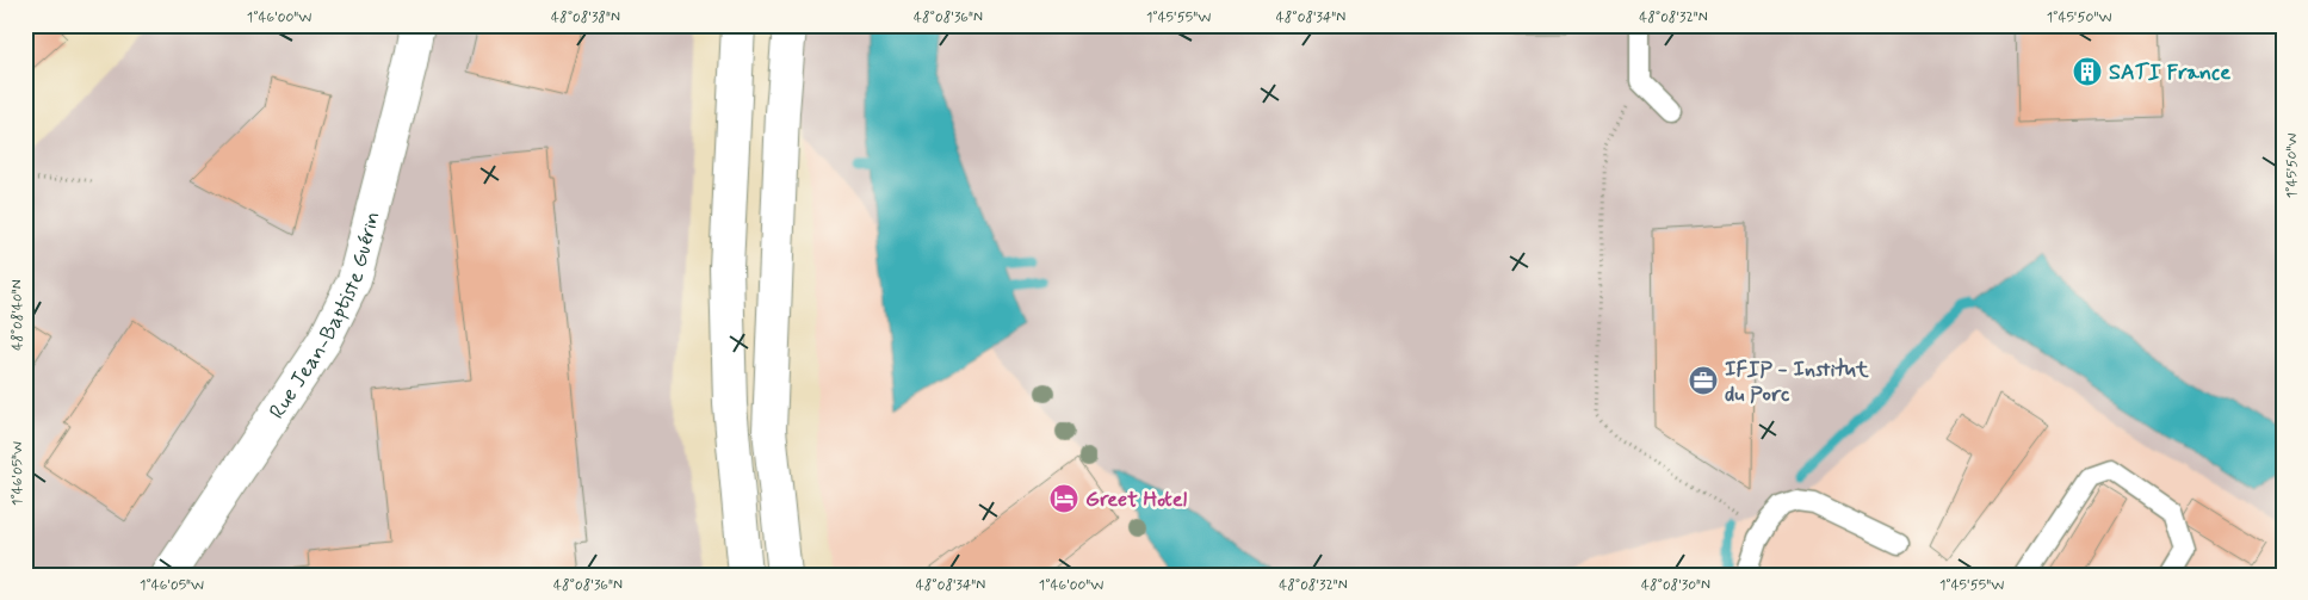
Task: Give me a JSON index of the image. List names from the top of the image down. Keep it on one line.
{"streets":{"main road":["Rue Jean-Baptiste Guérin"]},"places":{"building":["SATI France"],"office":["IFIP - Institut du Porc"],"hotel":["Greet Hotel"]},"coordinates":["1°46'00\"W","48°08'38\"N","48°08'36\"N","1°45'55\"W","48°08'34\"N","48°08'32\"N","1°45'50\"W","48°08'40\"N","1°46'05\"W","48°08'30\"N"]}
